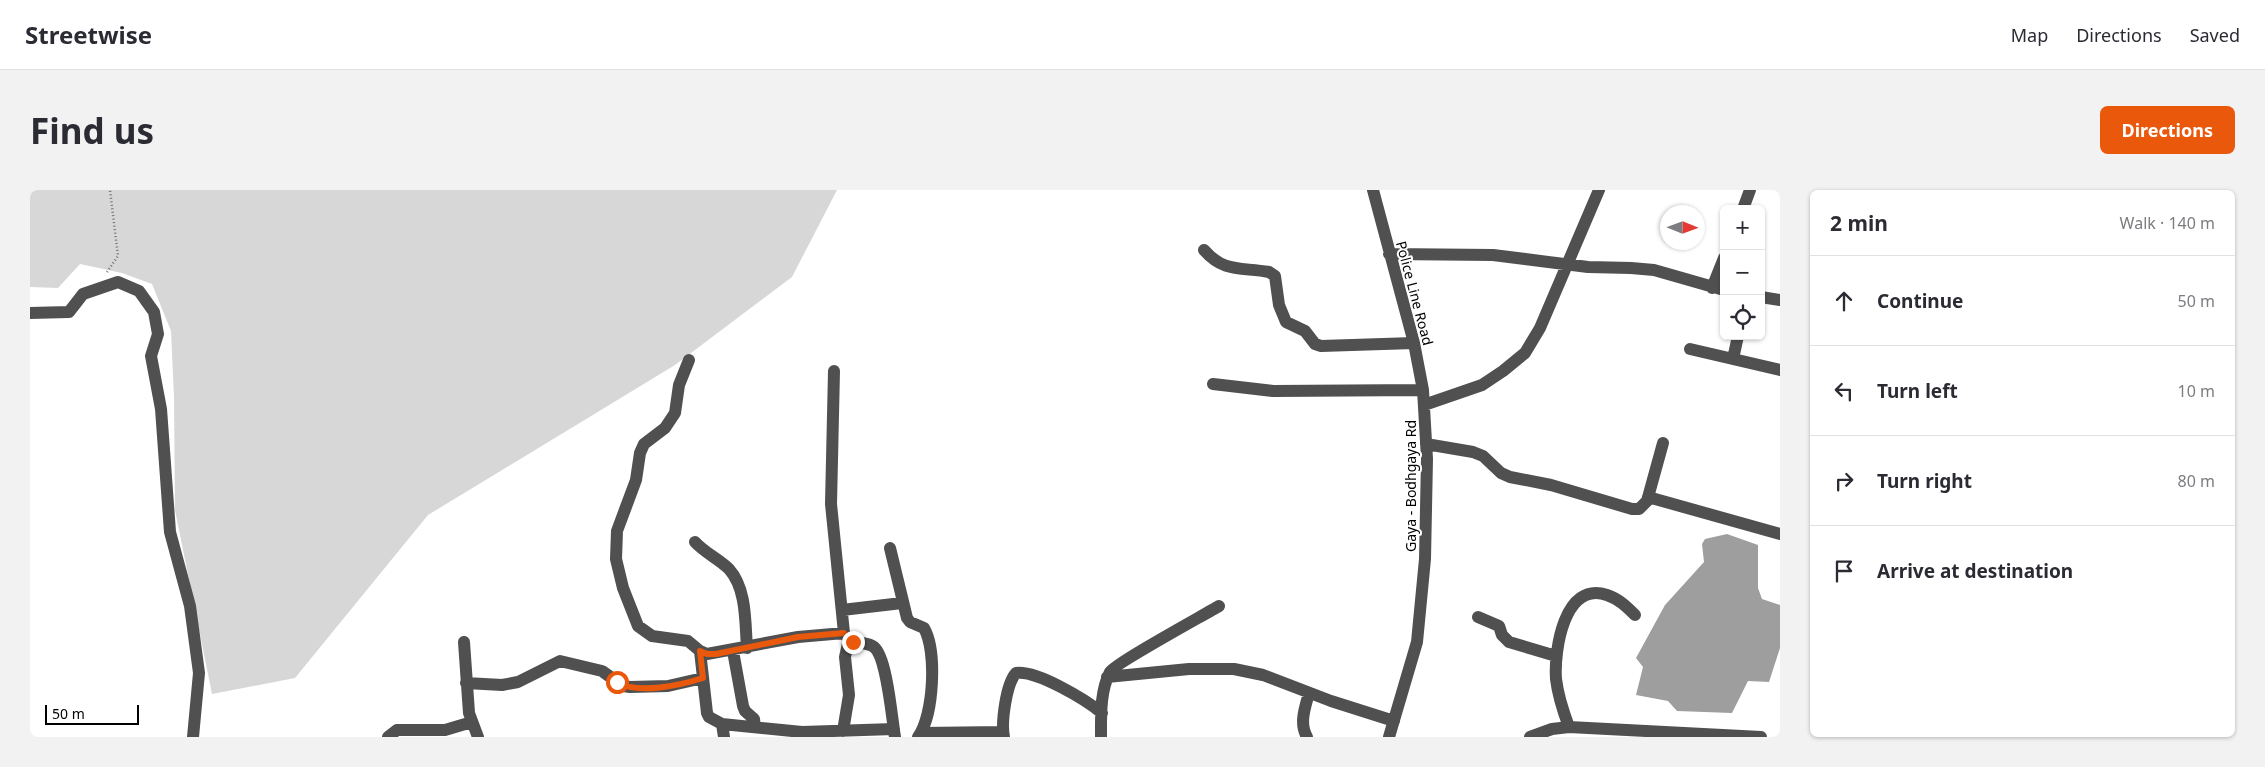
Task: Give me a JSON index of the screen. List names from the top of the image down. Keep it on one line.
{"streets":{"street":["Police Line Road","Gaya - Bodhgaya Rd"]},"crossings":[["Police Line Road","Gaya - Bodhgaya Rd"]],"scale_bar":"50 m","north":"right","page":{"header":"Streetwise","nav":["Map","Directions","Saved"],"buttons":"Directions","title":"Find us","heading":["2 min","Walk · 140 m"],"map_buttons":["+","−"],"list":[["Continue","50 m"],["Turn left","10 m"],["Turn right","80 m"],"Arrive at destination"],"scale":"50 m"}}
